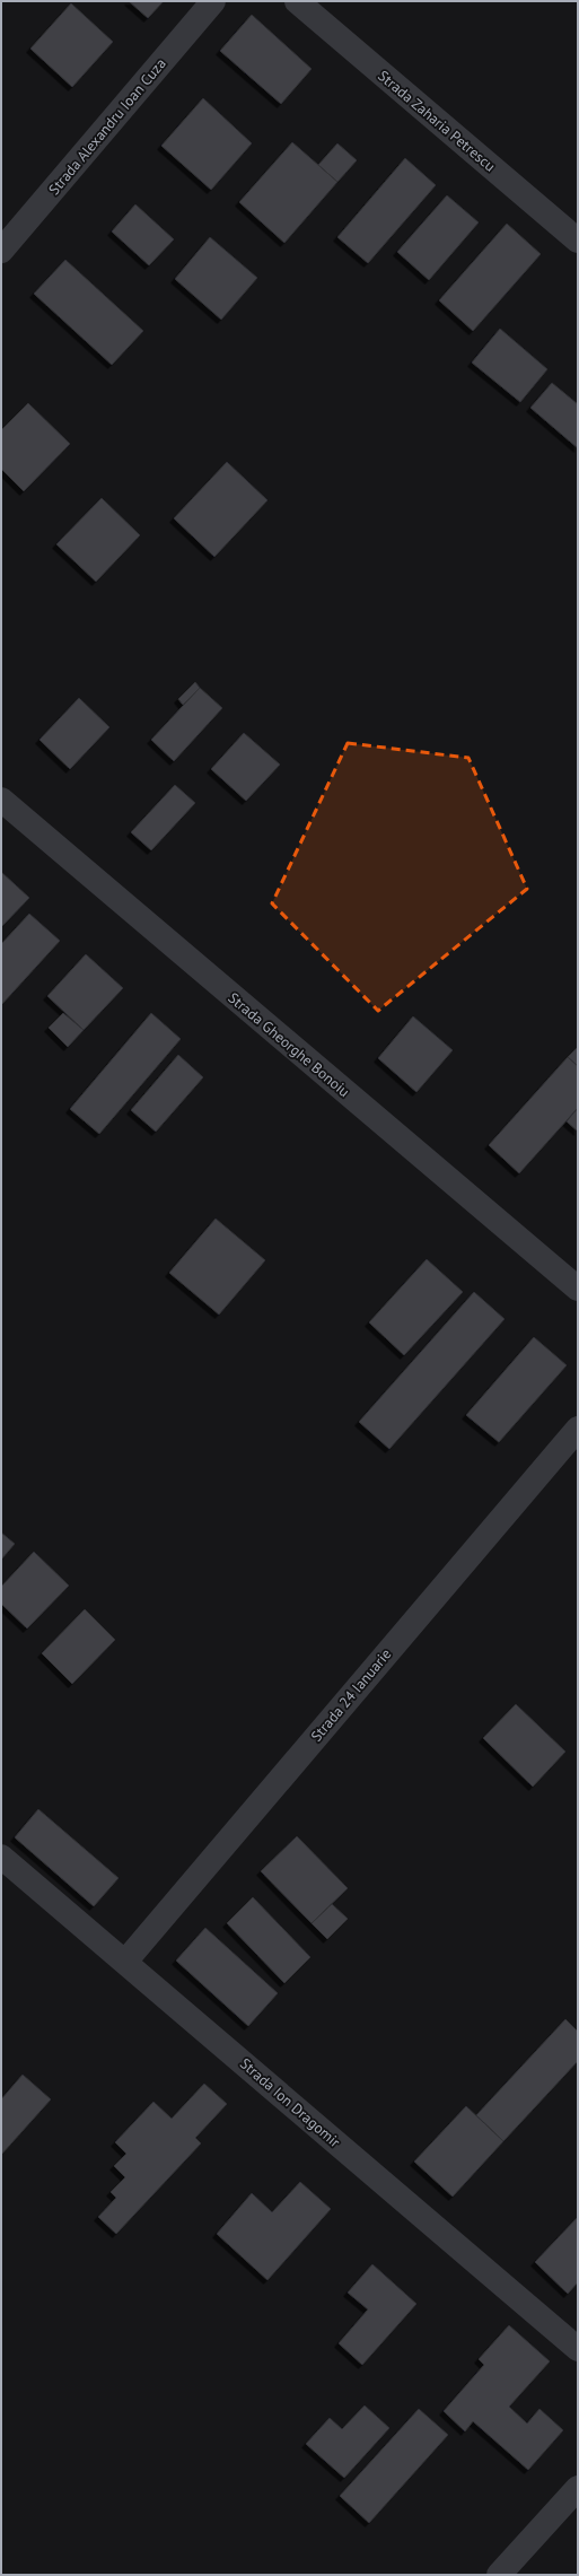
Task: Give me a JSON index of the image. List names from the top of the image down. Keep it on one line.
{"streets":{"street":["Strada Zaharia Petrescu","Strada Alexandru Ioan Cuza","Strada Gheorghe Bonoiu","Strada 24 Ianuarie","Strada Ion Dragomir"]},"crossings":[["Strada 24 Ianuarie","Strada Ion Dragomir"]]}
